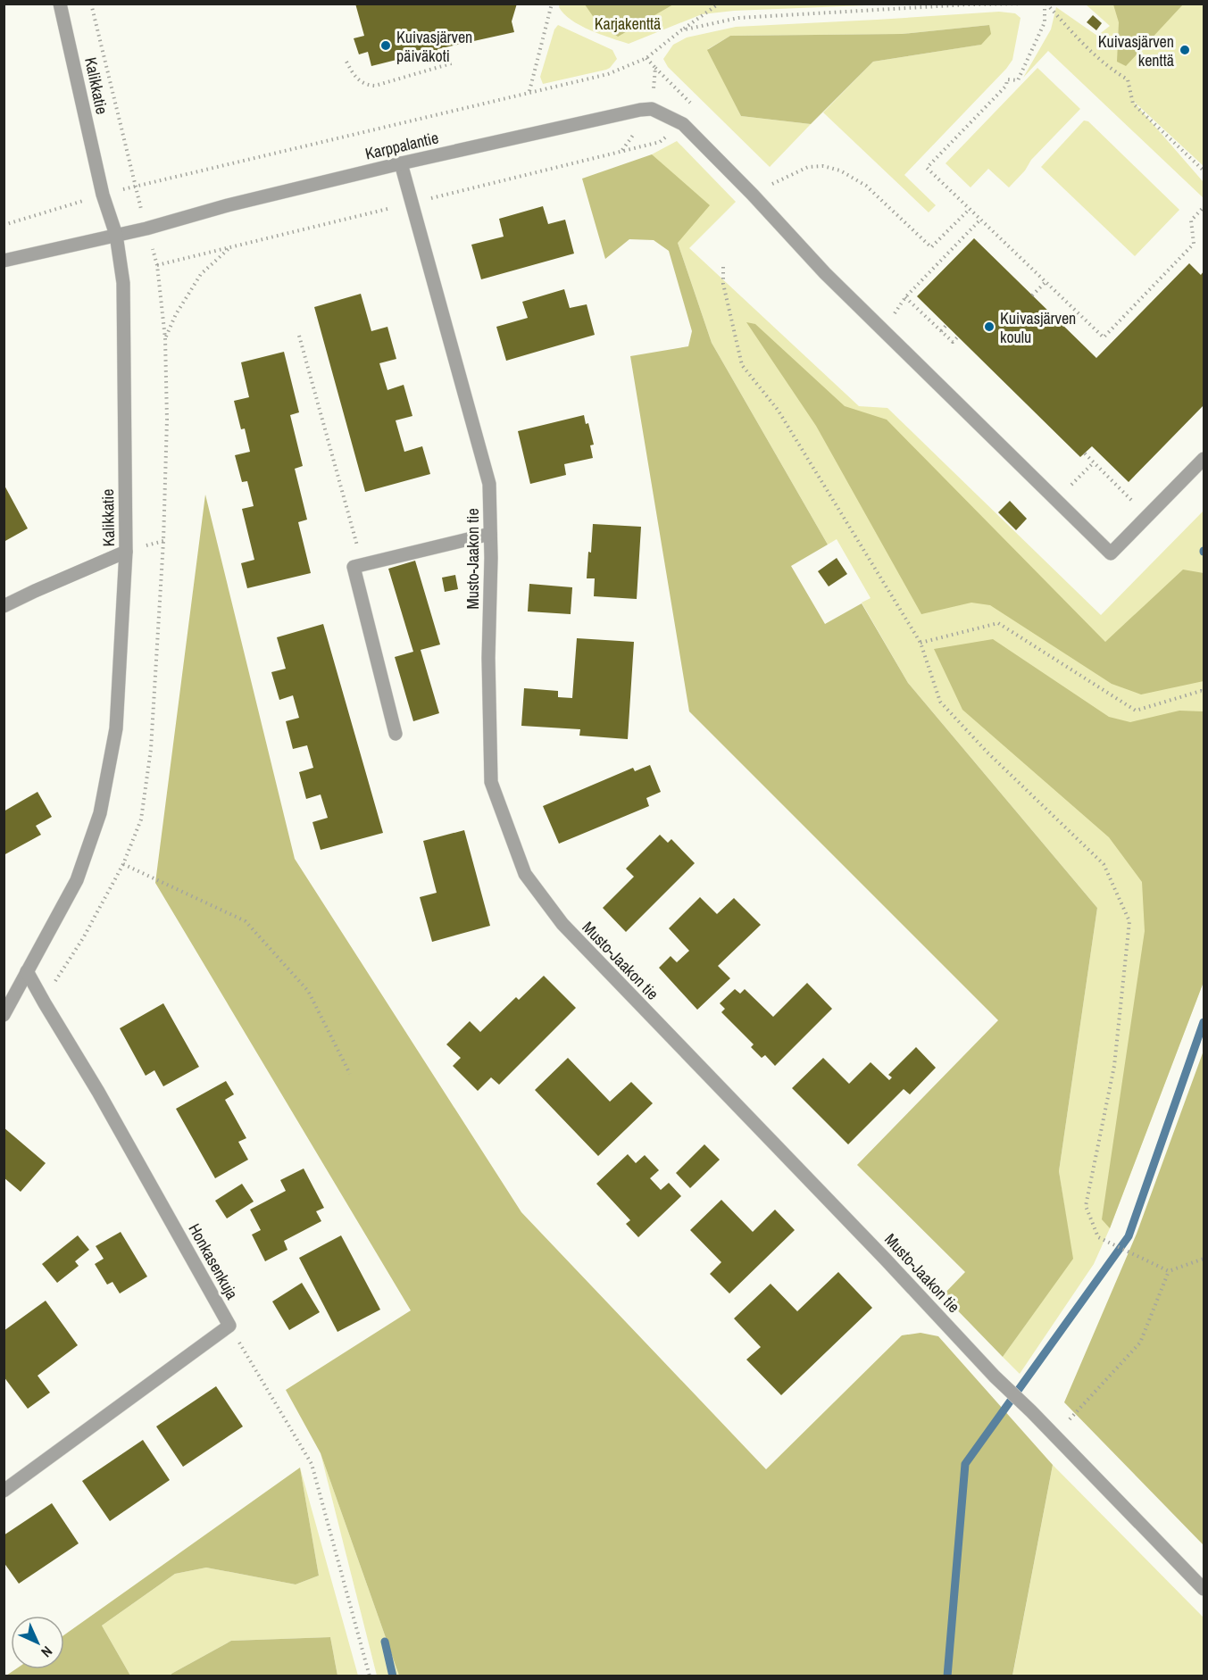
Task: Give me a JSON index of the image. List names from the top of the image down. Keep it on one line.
{"streets":{"street":["Kalikkatie","Karppalantie","Musto-Jaakon tie","Honkasenkuja"]},"crossings":[["Kalikkatie","Karppalantie"],["Kalikkatie","Honkasenkuja"],["Karppalantie","Musto-Jaakon tie"]],"parks":["Karjakenttä"],"places":["Kuivasjärven päiväkoti","Kuivasjärven kenttä","Kuivasjärven koulu"],"north":"bottom right"}
